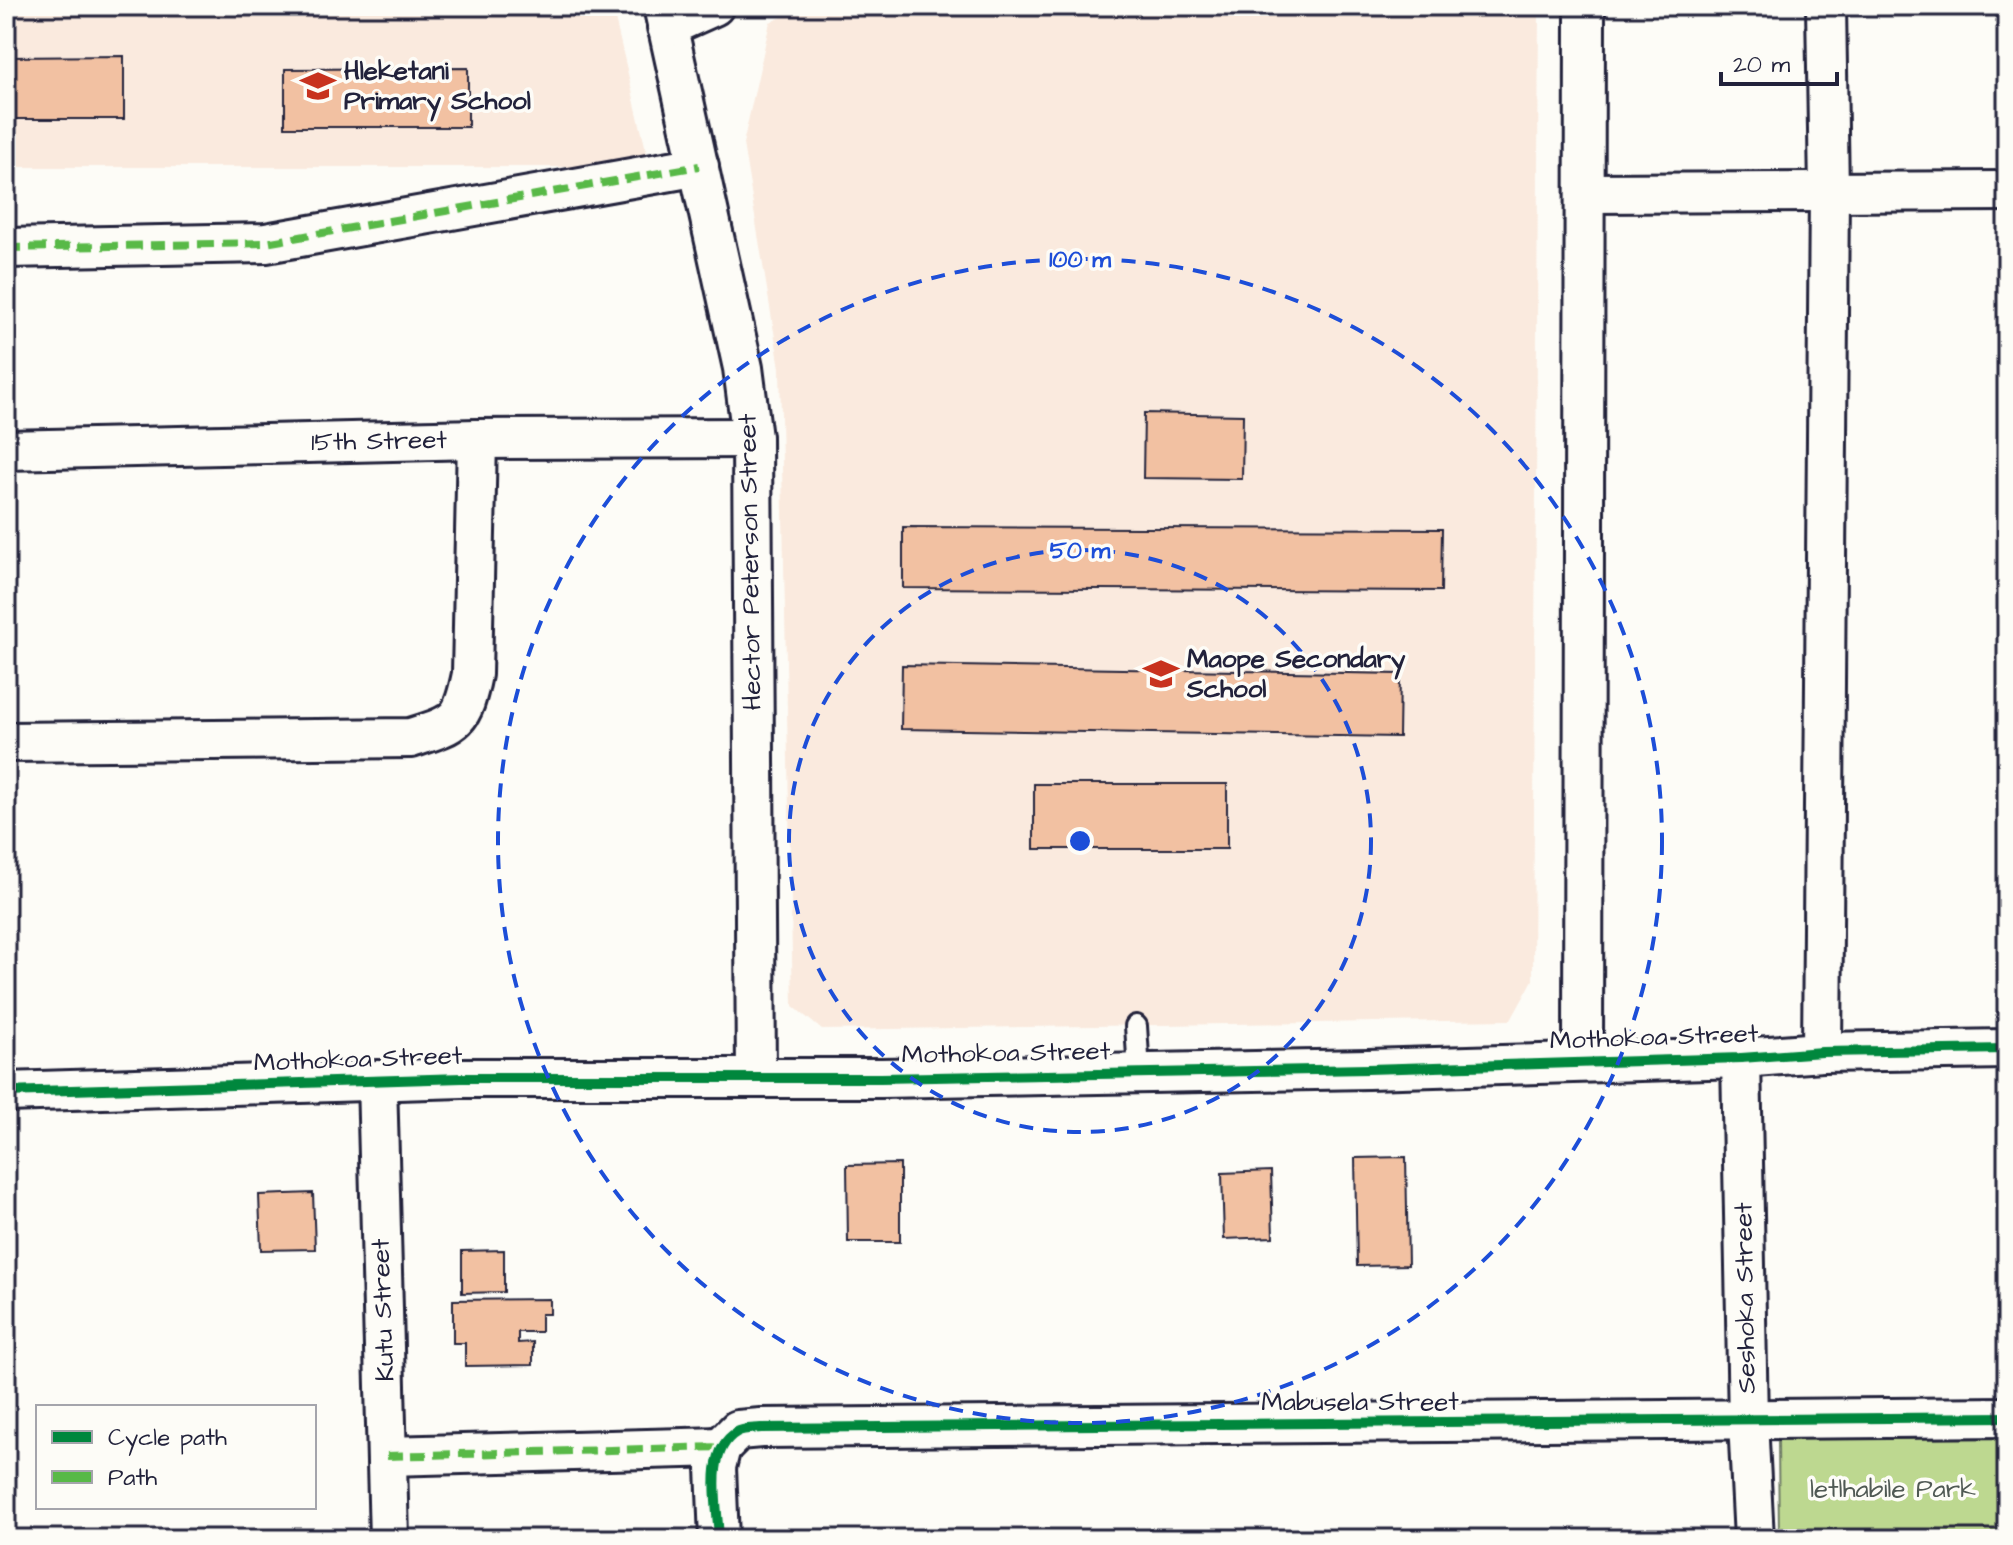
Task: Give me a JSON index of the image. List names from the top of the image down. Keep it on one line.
{"streets":{"street":["15th Street","Hector Peterson Street","Mothokoa Street","Seshoka Street","Kutu Street","Mabusela Street"]},"crossings":[["15th Street","Hector Peterson Street"],["Hector Peterson Street","Mothokoa Street"],["Mothokoa Street","Seshoka Street"],["Mothokoa Street","Kutu Street"],["Seshoka Street","Mabusela Street"]],"parks":["letlhabile Park"],"places":{"school or university":["Hleketani Primary School","Maope Secondary School"]},"legend":["Cycle path","Path"],"scale_bar":"20 m","rings":["100 m","50 m"]}
